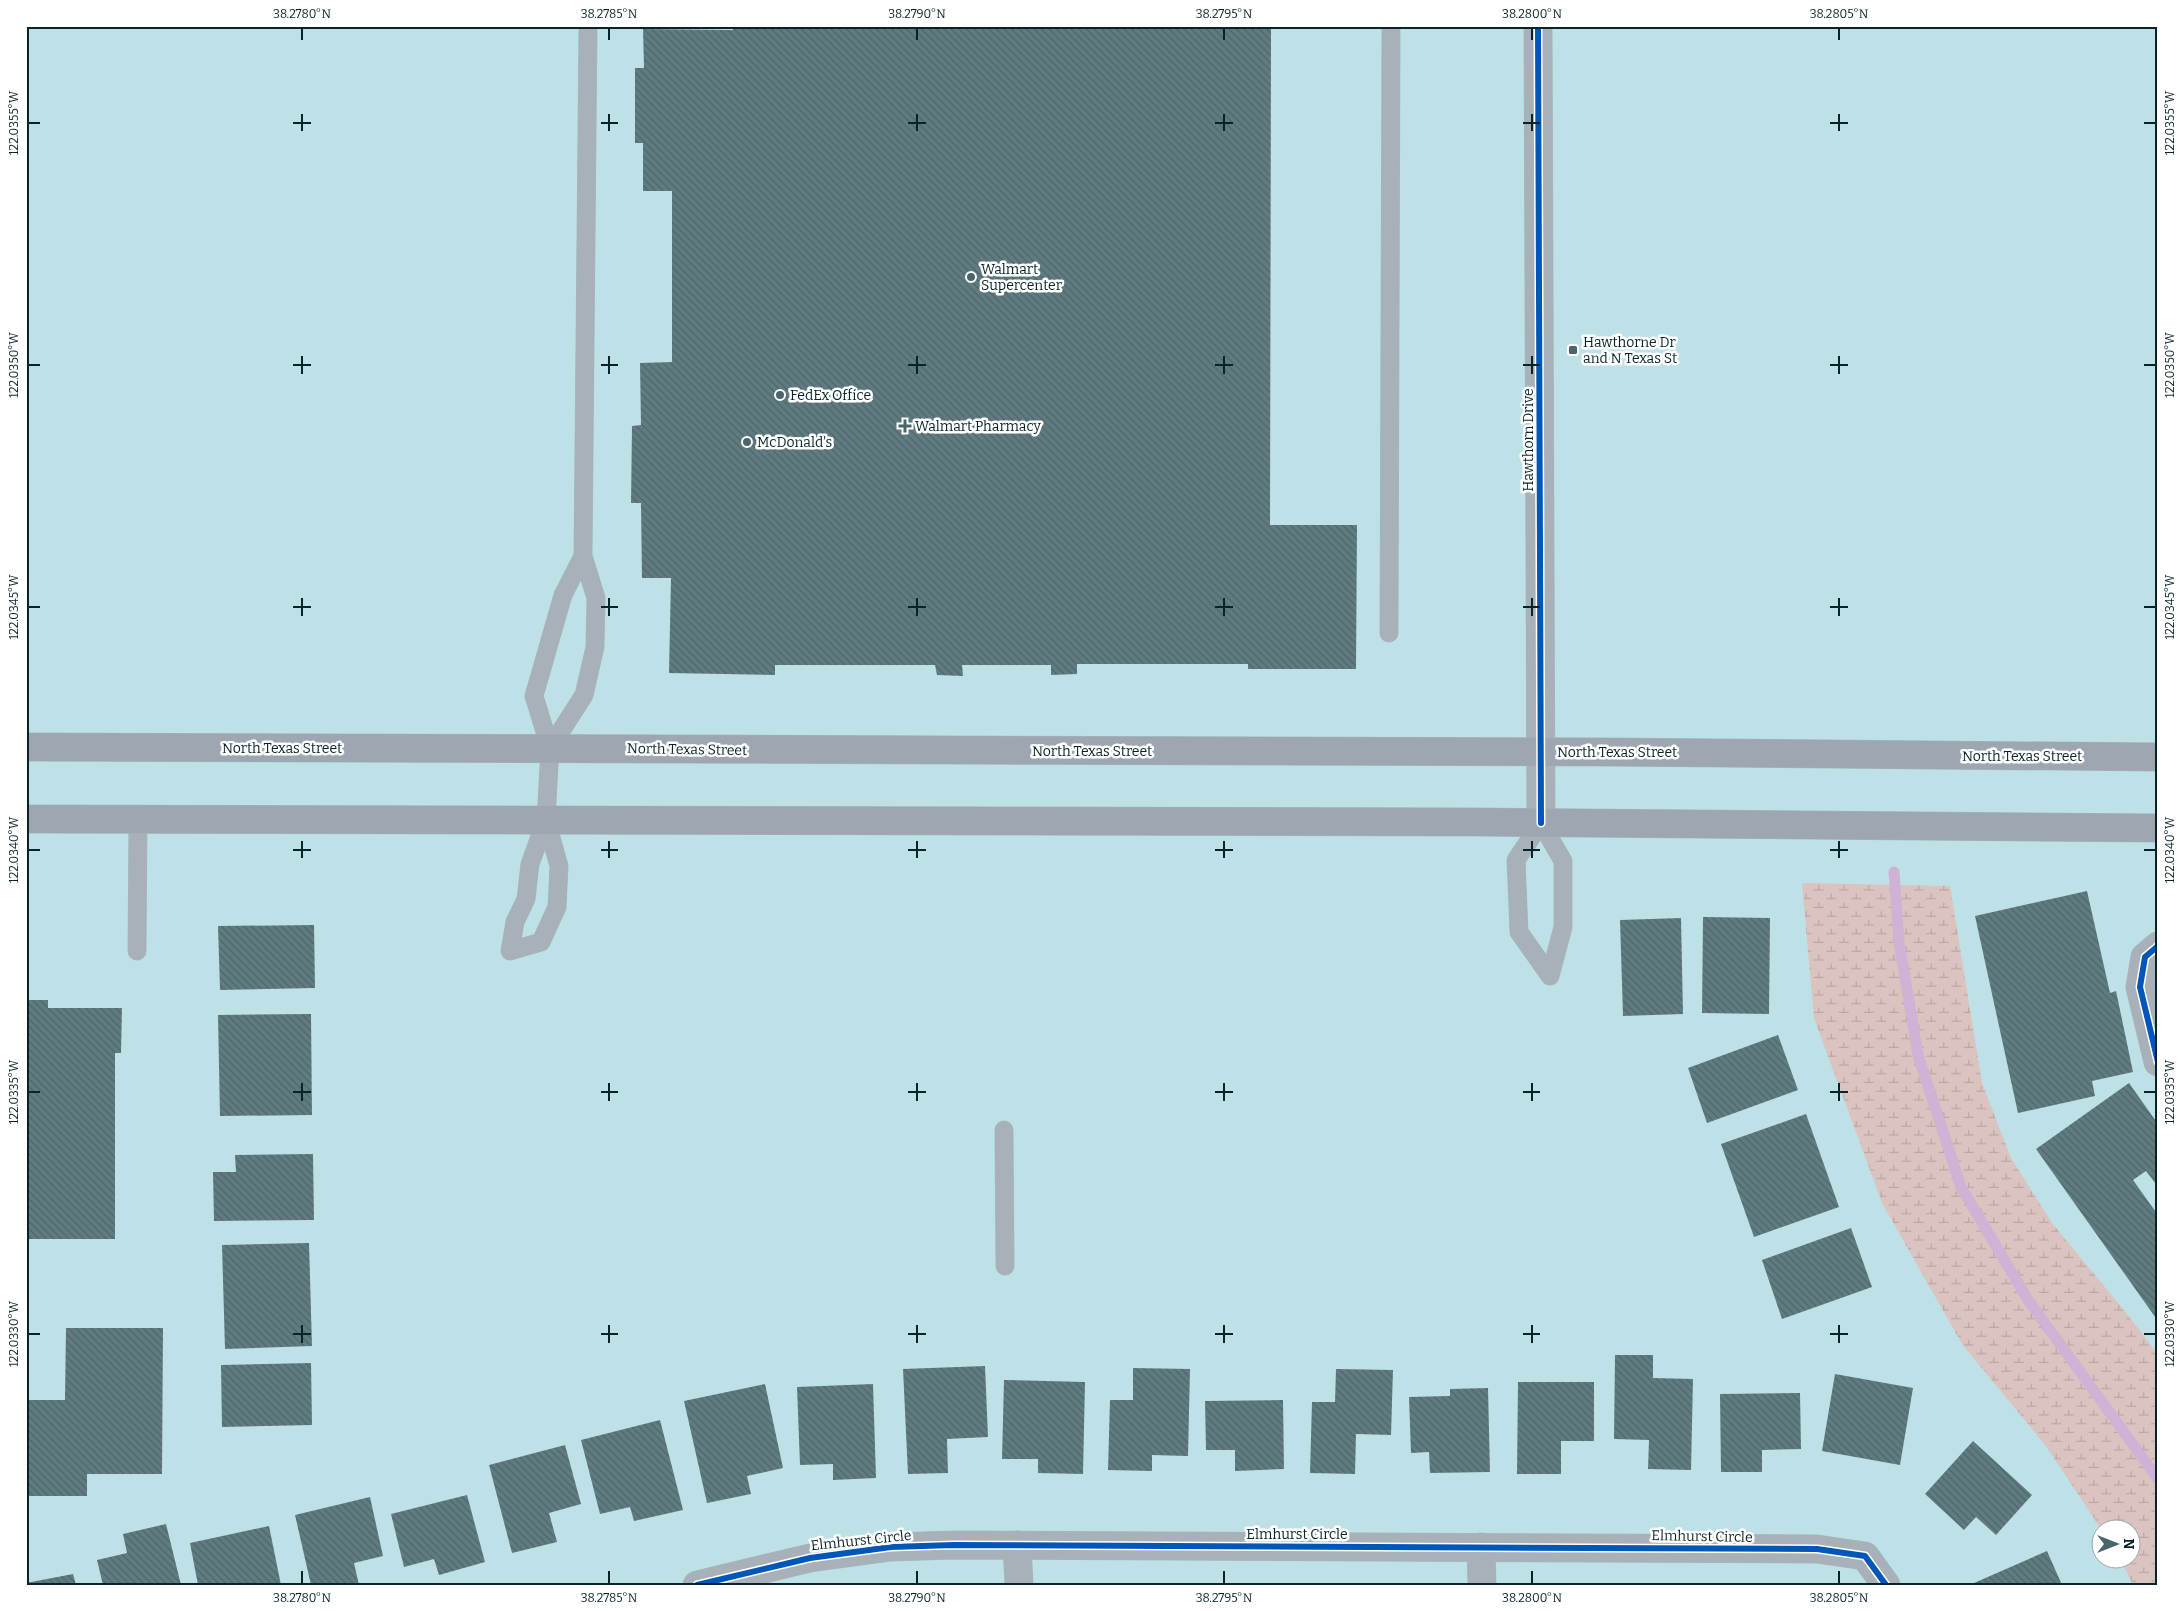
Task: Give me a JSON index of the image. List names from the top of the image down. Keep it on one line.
{"streets":{"main road":["North Texas Street"],"street":["Hawthorn Drive","Elmhurst Circle"]},"crossings":[["Hawthorn Drive","North Texas Street"]],"places":{"other":["Walmart Supercenter","FedEx Office","McDonald's"],"transit":["Hawthorne Dr and N Texas St"],"health":["Walmart Pharmacy"]},"north":"right","coordinates":["38.2780°N","38.2785°N","38.2790°N","38.2795°N","38.2800°N","38.2805°N","122.0355°W","122.0350°W","122.0345°W","122.0340°W","122.0335°W","122.0330°W"]}
